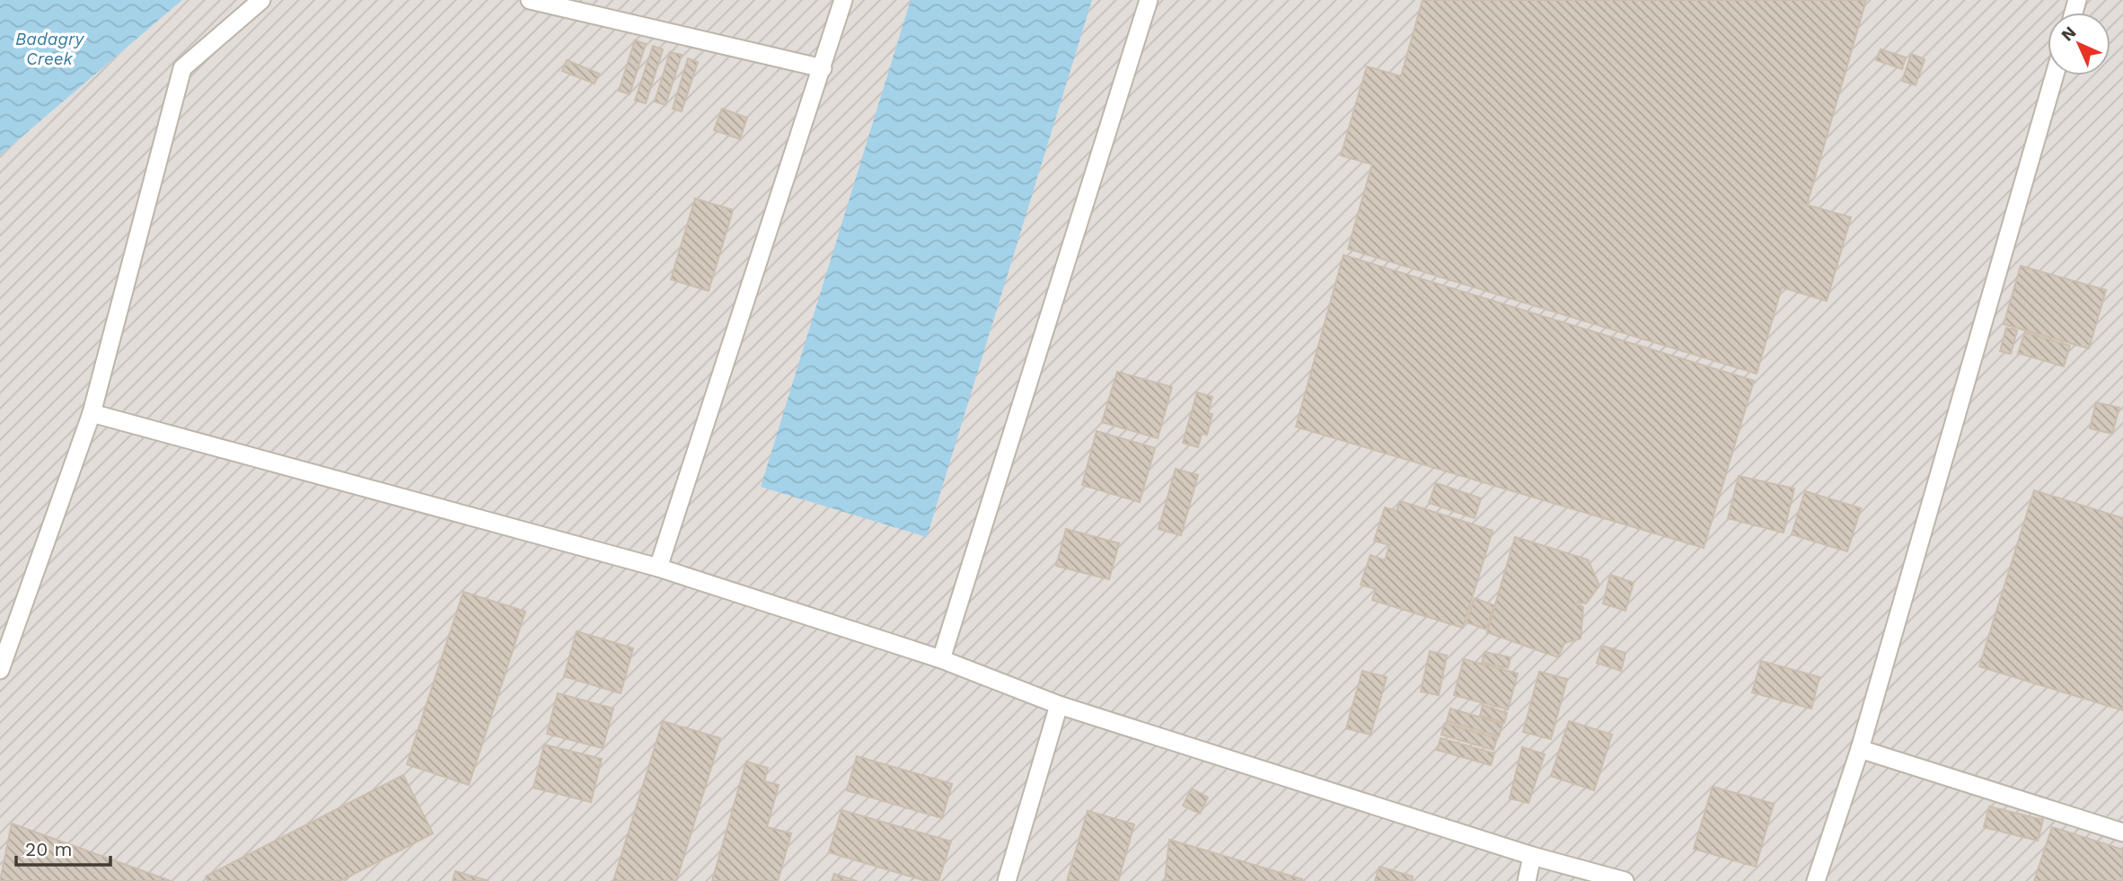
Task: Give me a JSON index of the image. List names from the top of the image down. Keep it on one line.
{"water":["Badagry Creek"],"scale_bar":"20 m","north":"top left"}
